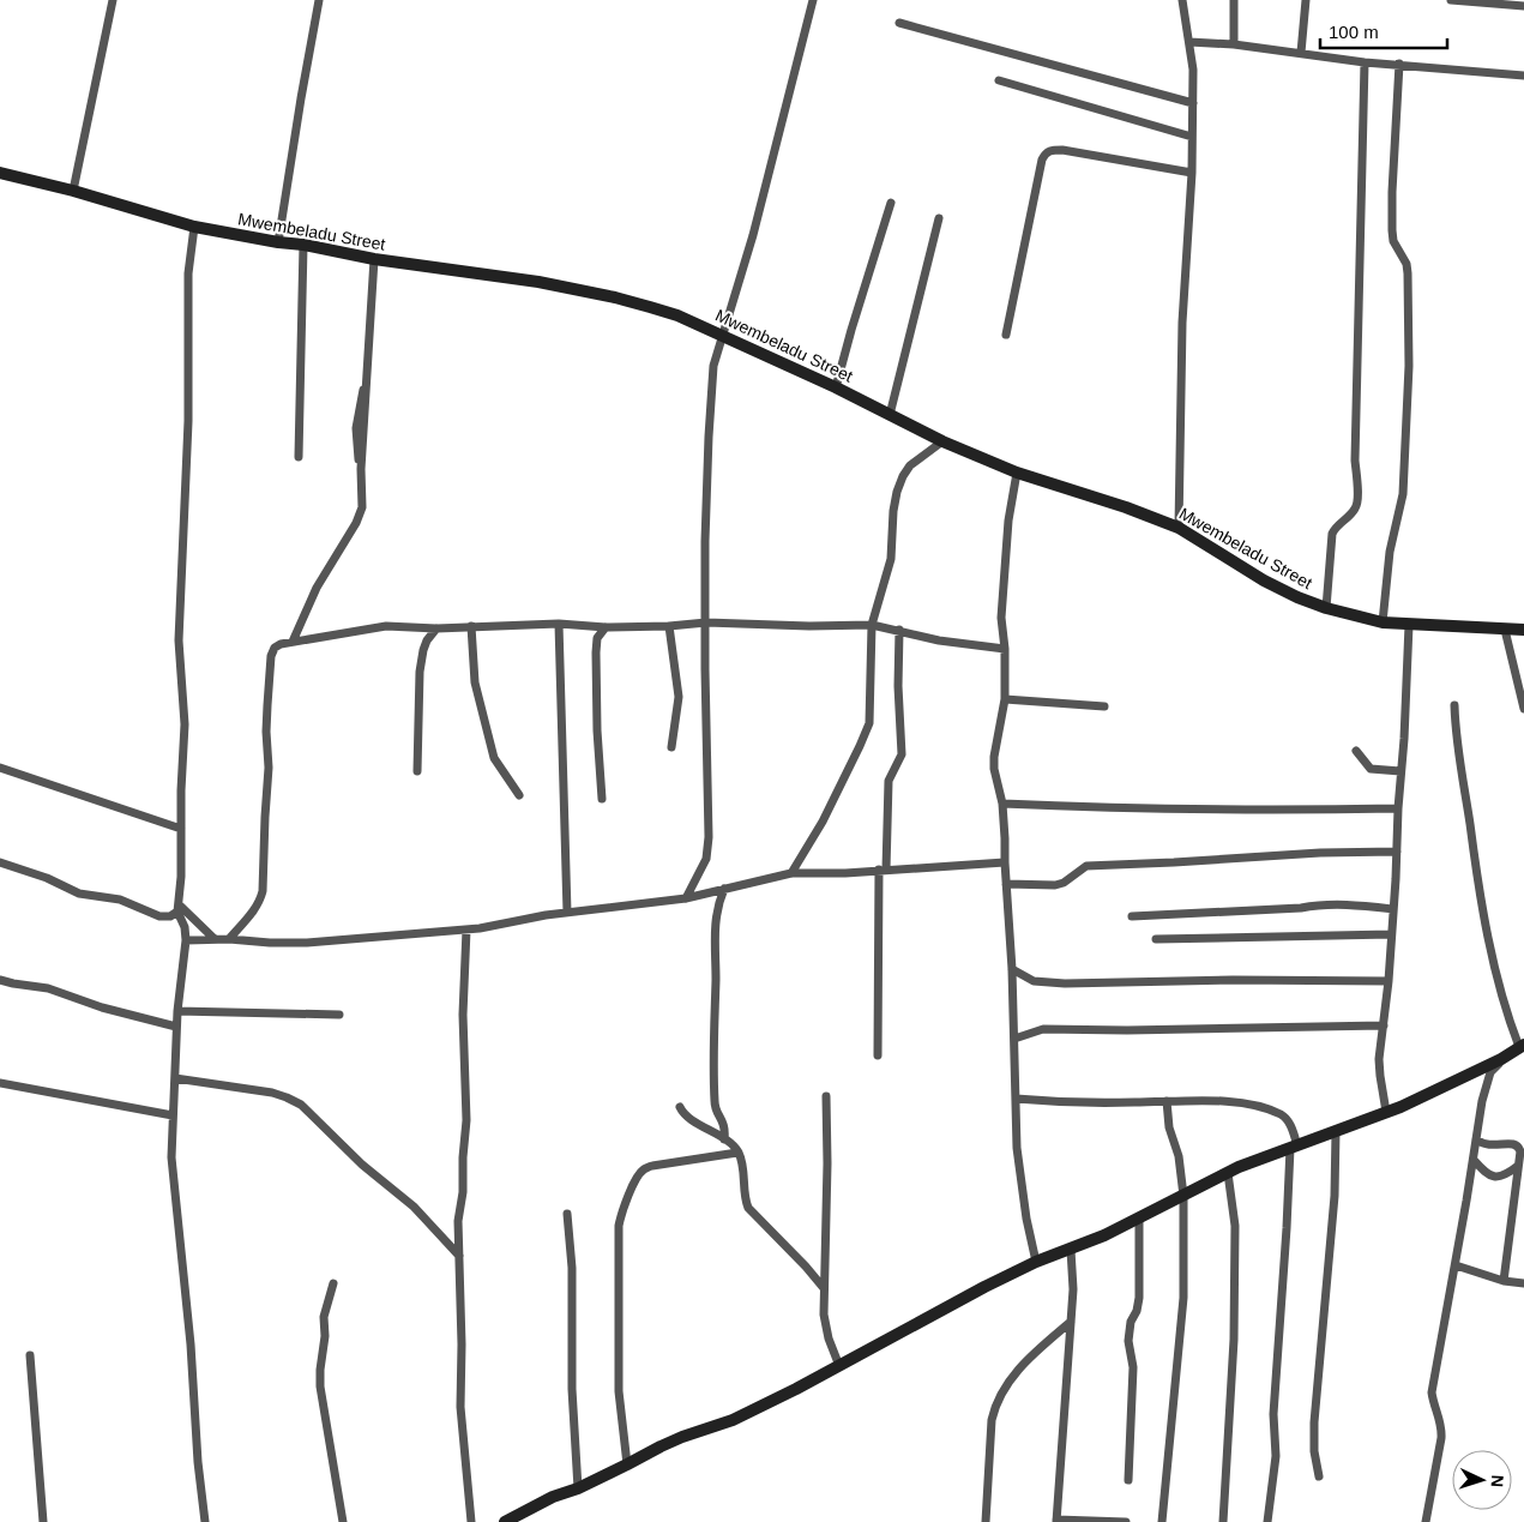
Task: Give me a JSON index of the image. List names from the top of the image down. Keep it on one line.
{"streets":{"street":["Mwembeladu Street"]},"scale_bar":"100 m","north":"right"}
